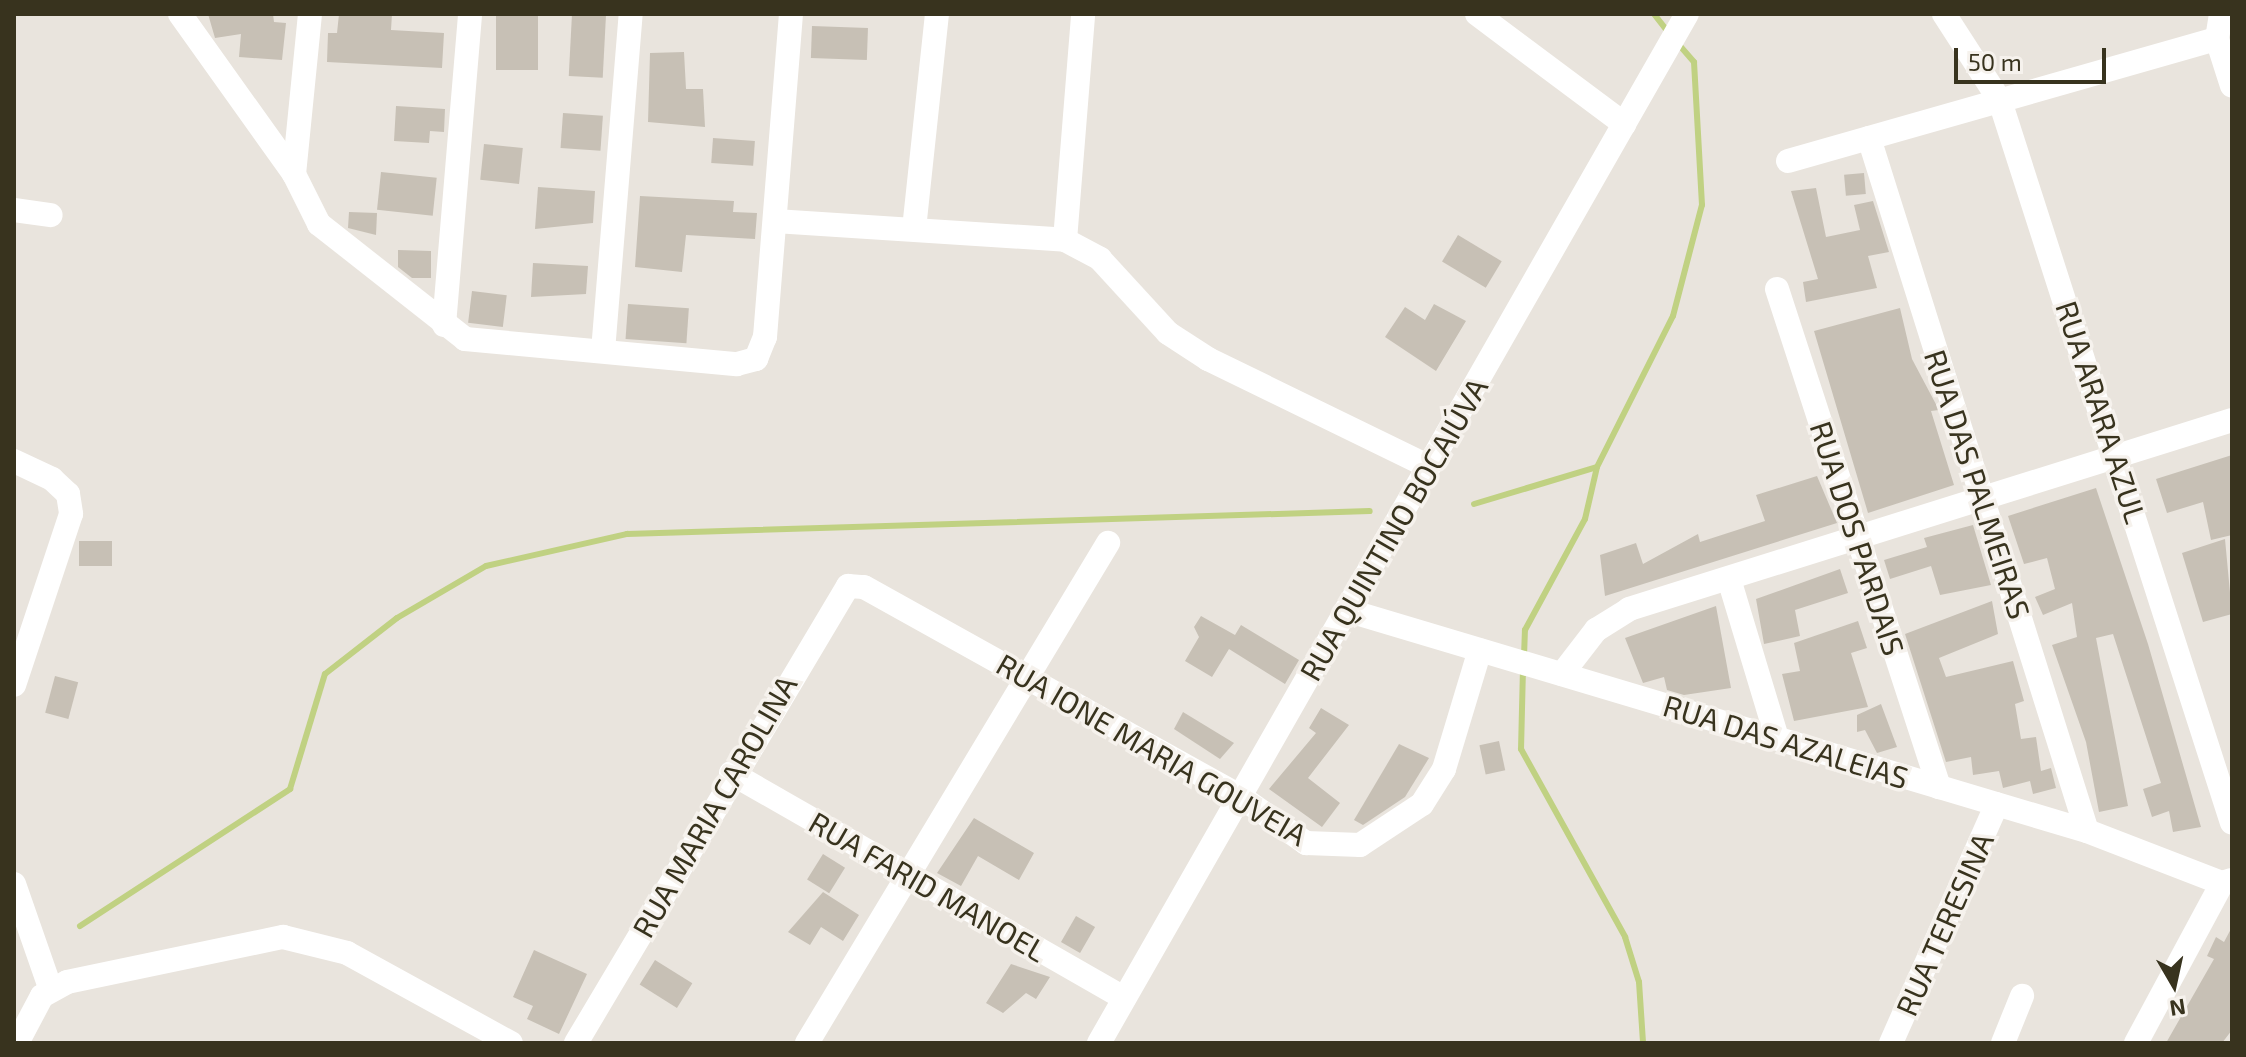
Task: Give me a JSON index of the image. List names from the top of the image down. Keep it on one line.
{"streets":{"street":["RUA ARARA AZUL","RUA DAS PALMEIRAS","RUA QUINTINO BOCAIÚVA","RUA DOS PARDAIS","RUA DAS AZALEIAS","RUA IONE MARIA GOUVEIA","RUA MARIA CAROLINA","RUA FARID MANOEL","RUA TERESINA"]},"crossings":[["RUA DAS PALMEIRAS","RUA DAS AZALEIAS"],["RUA QUINTINO BOCAIÚVA","RUA DAS AZALEIAS"],["RUA QUINTINO BOCAIÚVA","RUA IONE MARIA GOUVEIA"],["RUA QUINTINO BOCAIÚVA","RUA FARID MANOEL"],["RUA DOS PARDAIS","RUA DAS AZALEIAS"],["RUA DAS AZALEIAS","RUA IONE MARIA GOUVEIA"],["RUA DAS AZALEIAS","RUA TERESINA"],["RUA IONE MARIA GOUVEIA","RUA MARIA CAROLINA"],["RUA MARIA CAROLINA","RUA FARID MANOEL"]],"scale_bar":"50 m","north":"bottom"}
